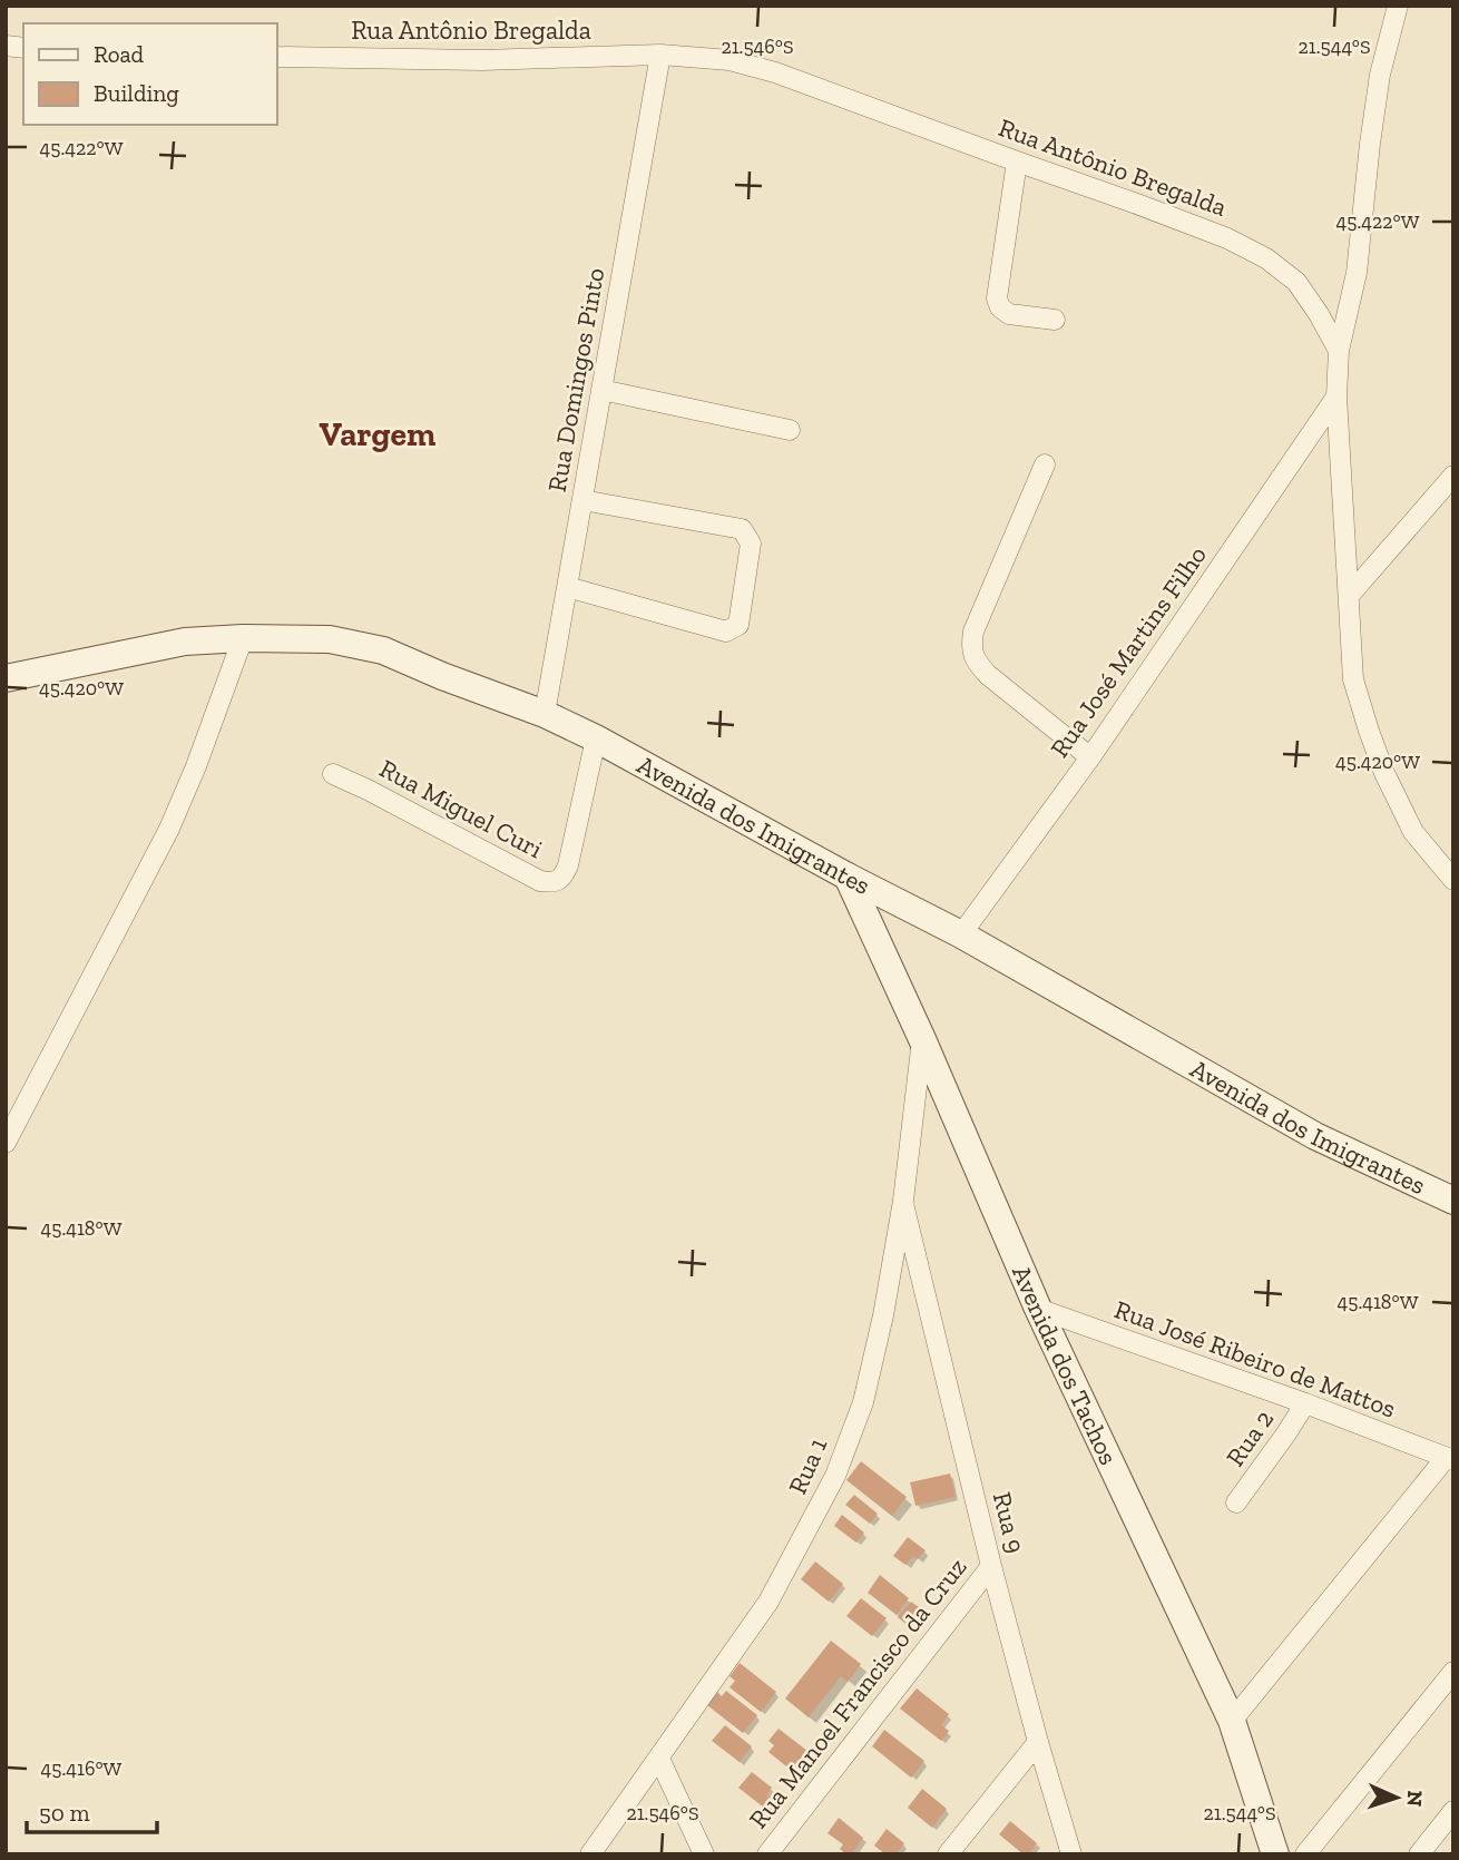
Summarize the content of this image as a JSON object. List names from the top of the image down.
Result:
{
  "streets": {
    "street": [
      "Rua Antônio Bregalda",
      "Rua Domingos Pinto",
      "Rua José Martins Filho",
      "Rua Miguel Curi",
      "Avenida dos Imigrantes",
      "Rua José Ribeiro de Mattos",
      "Avenida dos Tachos",
      "Rua 2",
      "Rua 1",
      "Rua 9",
      "Rua Manoel Francisco da Cruz"
    ]
  },
  "crossings": [
    ["Rua Antônio Bregalda", "Rua Domingos Pinto"],
    ["Rua Domingos Pinto", "Avenida dos Imigrantes"],
    ["Rua José Martins Filho", "Avenida dos Imigrantes"],
    ["Rua Miguel Curi", "Avenida dos Imigrantes"],
    ["Avenida dos Imigrantes", "Avenida dos Tachos"],
    ["Rua José Ribeiro de Mattos", "Avenida dos Tachos"],
    ["Rua José Ribeiro de Mattos", "Rua 2"],
    ["Avenida dos Tachos", "Rua 1"],
    ["Rua 1", "Rua 9"],
    ["Rua 9", "Rua Manoel Francisco da Cruz"]
  ],
  "districts": ["Vargem"],
  "legend": ["Road", "Building"],
  "scale_bar": "50 m",
  "north": "right",
  "coordinates": [
    "21.546°S",
    "21.544°S",
    "45.422°W",
    "45.420°W",
    "45.418°W",
    "45.416°W"
  ]
}
